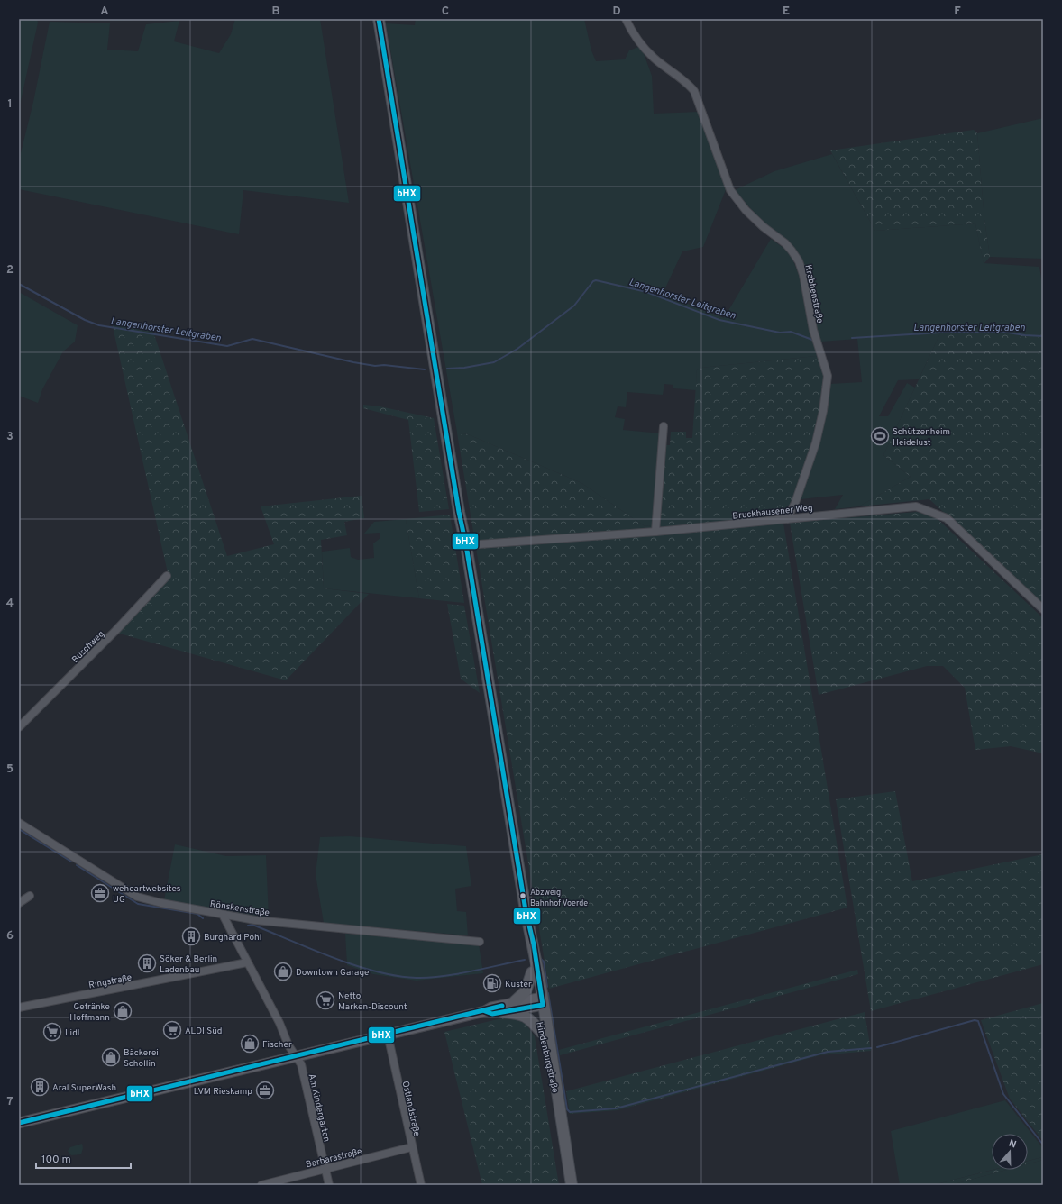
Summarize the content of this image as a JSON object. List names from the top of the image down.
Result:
{
  "streets": {
    "main road": ["Hindenburgstraße"],
    "street": [
      "Krabbenstraße",
      "Bruckhausener Weg",
      "Buschweg",
      "Rönskenstraße",
      "Ringstraße",
      "Am Kindergarten",
      "Ostlandstraße",
      "Barbarastraße"
    ]
  },
  "crossings": [
    ["Krabbenstraße", "Bruckhausener Weg"],
    ["Bruckhausener Weg", "Hindenburgstraße"],
    ["Am Kindergarten", "Barbarastraße"],
    ["Ostlandstraße", "Barbarastraße"]
  ],
  "water": ["Langenhorster Leitgraben"],
  "places": {
    "sports": ["Schützenheim Heidelust"],
    "office": ["weheartwebsites UG", "LVM Rieskamp"],
    "other": ["Abzweig Bahnhof Voerde"],
    "building": ["Burghard Pohl", "Söker & Berlin Ladenbau", "Aral SuperWash"],
    "shop": [
      "Downtown Garage",
      "Getränke Hoffmann",
      "Fischer",
      "Bäckerei Schollin"
    ],
    "fuel station": ["Kuster"],
    "supermarket": ["Netto Marken-Discount", "ALDI Süd", "Lidl"]
  },
  "lines": ["transit line bHX"],
  "scale_bar": "100 m",
  "north": "top",
  "grid": {
    "columns": [
      "A",
      "B",
      "C",
      "D",
      "E",
      "F"
    ],
    "rows": [
      "1",
      "2",
      "3",
      "4",
      "5",
      "6",
      "7"
    ]
  }
}
